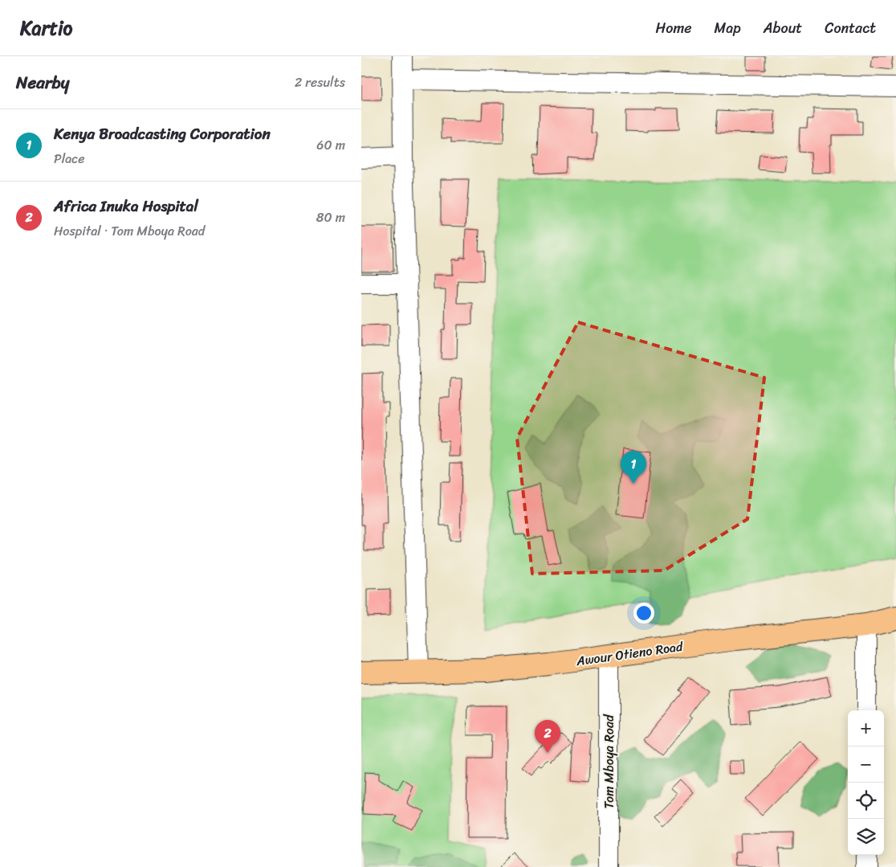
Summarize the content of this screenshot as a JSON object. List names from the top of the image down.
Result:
{
  "streets": {
    "main road": ["Awour Otieno Road"],
    "street": ["Tom Mboya Road"]
  },
  "crossings": [
    ["Awour Otieno Road", "Tom Mboya Road"]
  ],
  "page": {
    "header": "Kartio",
    "nav": [
      "Home",
      "Map",
      "About",
      "Contact"
    ],
    "heading": ["Nearby", "2 results"],
    "list": [
      {
        "mark": "1",
        "name": "Kenya Broadcasting Corporation",
        "note": "Place",
        "value": "60 m"
      },
      {
        "mark": "2",
        "name": "Africa Inuka Hospital",
        "note": "Hospital · Tom Mboya Road",
        "value": "80 m"
      }
    ],
    "pins": ["1", "2"],
    "map_buttons": ["+", "−"]
  }
}
